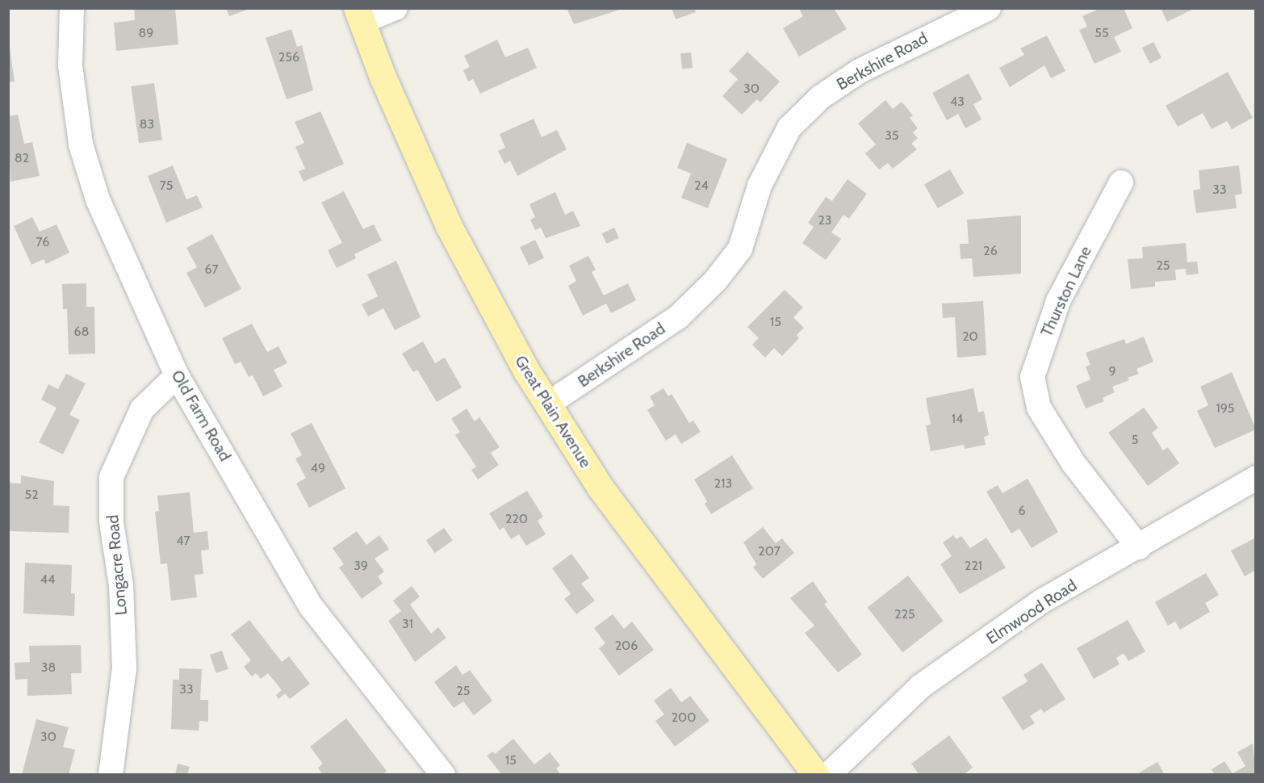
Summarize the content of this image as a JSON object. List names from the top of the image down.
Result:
{
  "streets": {
    "main road": ["Great Plain Avenue"],
    "street": [
      "Berkshire Road",
      "Thurston Lane",
      "Old Farm Road",
      "Longacre Road",
      "Elmwood Road"
    ]
  },
  "crossings": [
    ["Berkshire Road", "Great Plain Avenue"],
    ["Thurston Lane", "Elmwood Road"],
    ["Old Farm Road", "Longacre Road"]
  ],
  "house_numbers": [
    "89",
    "55",
    "256",
    "30",
    "43",
    "83",
    "35",
    "82",
    "75",
    "24",
    "33",
    "23",
    "76",
    "26",
    "25",
    "67",
    "15",
    "68",
    "20",
    "9",
    "195",
    "14",
    "5",
    "49",
    "213",
    "52",
    "6",
    "220",
    "47",
    "207",
    "39",
    "221",
    "44",
    "225",
    "31",
    "206",
    "38",
    "33",
    "25",
    "200",
    "30",
    "15"
  ]
}
